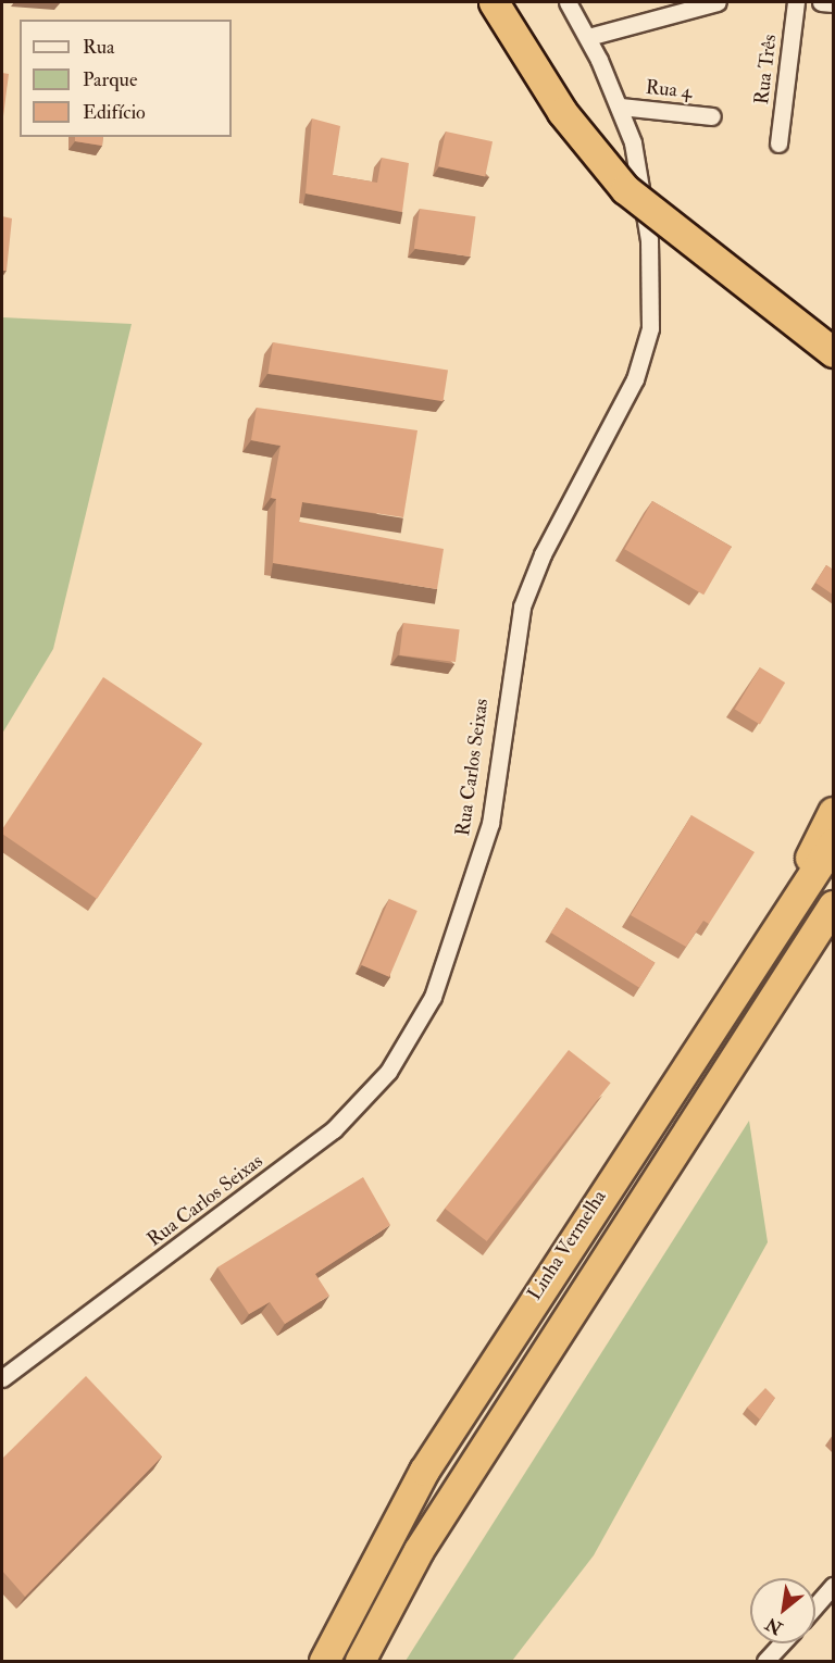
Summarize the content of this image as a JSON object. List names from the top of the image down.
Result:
{
  "streets": {
    "highway": ["Linha Vermelha"],
    "street": ["Rua Três", "Rua 4", "Rua Carlos Seixas"]
  },
  "crossings": [
    ["Rua 4", "Rua Carlos Seixas"]
  ],
  "legend": ["Rua", "Parque", "Edifício"],
  "north": "bottom left"
}
